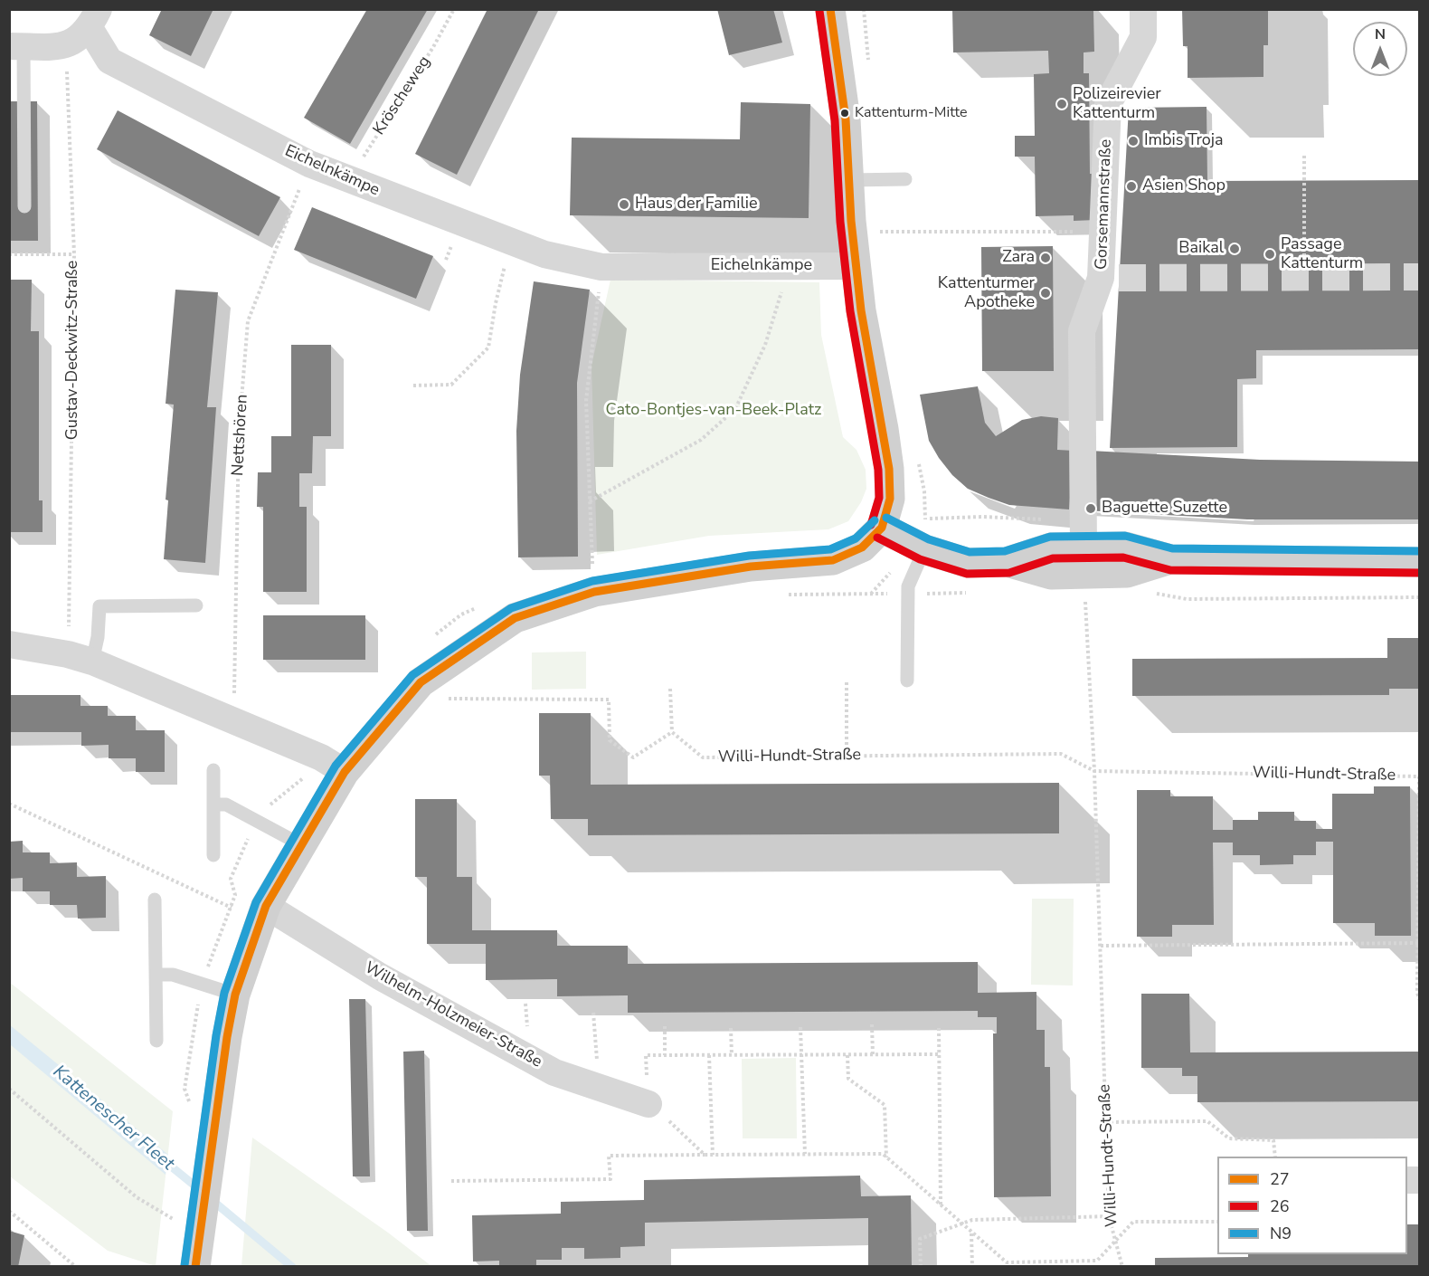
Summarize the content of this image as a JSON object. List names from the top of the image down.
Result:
{
  "streets": {
    "street": ["Eichelnkämpe", "Gorsemannstraße", "Wilhelm-Holzmeier-Straße"],
    "path": [
      "Kröscheweg",
      "Gustav-Deckwitz-Straße",
      "Nettshören",
      "Willi-Hundt-Straße"
    ]
  },
  "crossings": [
    ["Kröscheweg", "Eichelnkämpe"],
    ["Eichelnkämpe", "Nettshören"],
    ["Gorsemannstraße", "Willi-Hundt-Straße"]
  ],
  "water": ["Kattenescher Fleet"],
  "parks": ["Cato-Bontjes-van-Beek-Platz"],
  "places": [
    "Polizeirevier Kattenturm",
    "Kattenturm-Mitte",
    "Imbis Troja",
    "Asien Shop",
    "Haus der Familie",
    "Baikal",
    "Passage Kattenturm",
    "Zara",
    "Kattenturmer Apotheke",
    "Baguette Suzette"
  ],
  "lines": ["transit line 27", "transit line 26", "transit line N9"],
  "legend": ["27", "26", "N9"],
  "north": "top"
}
